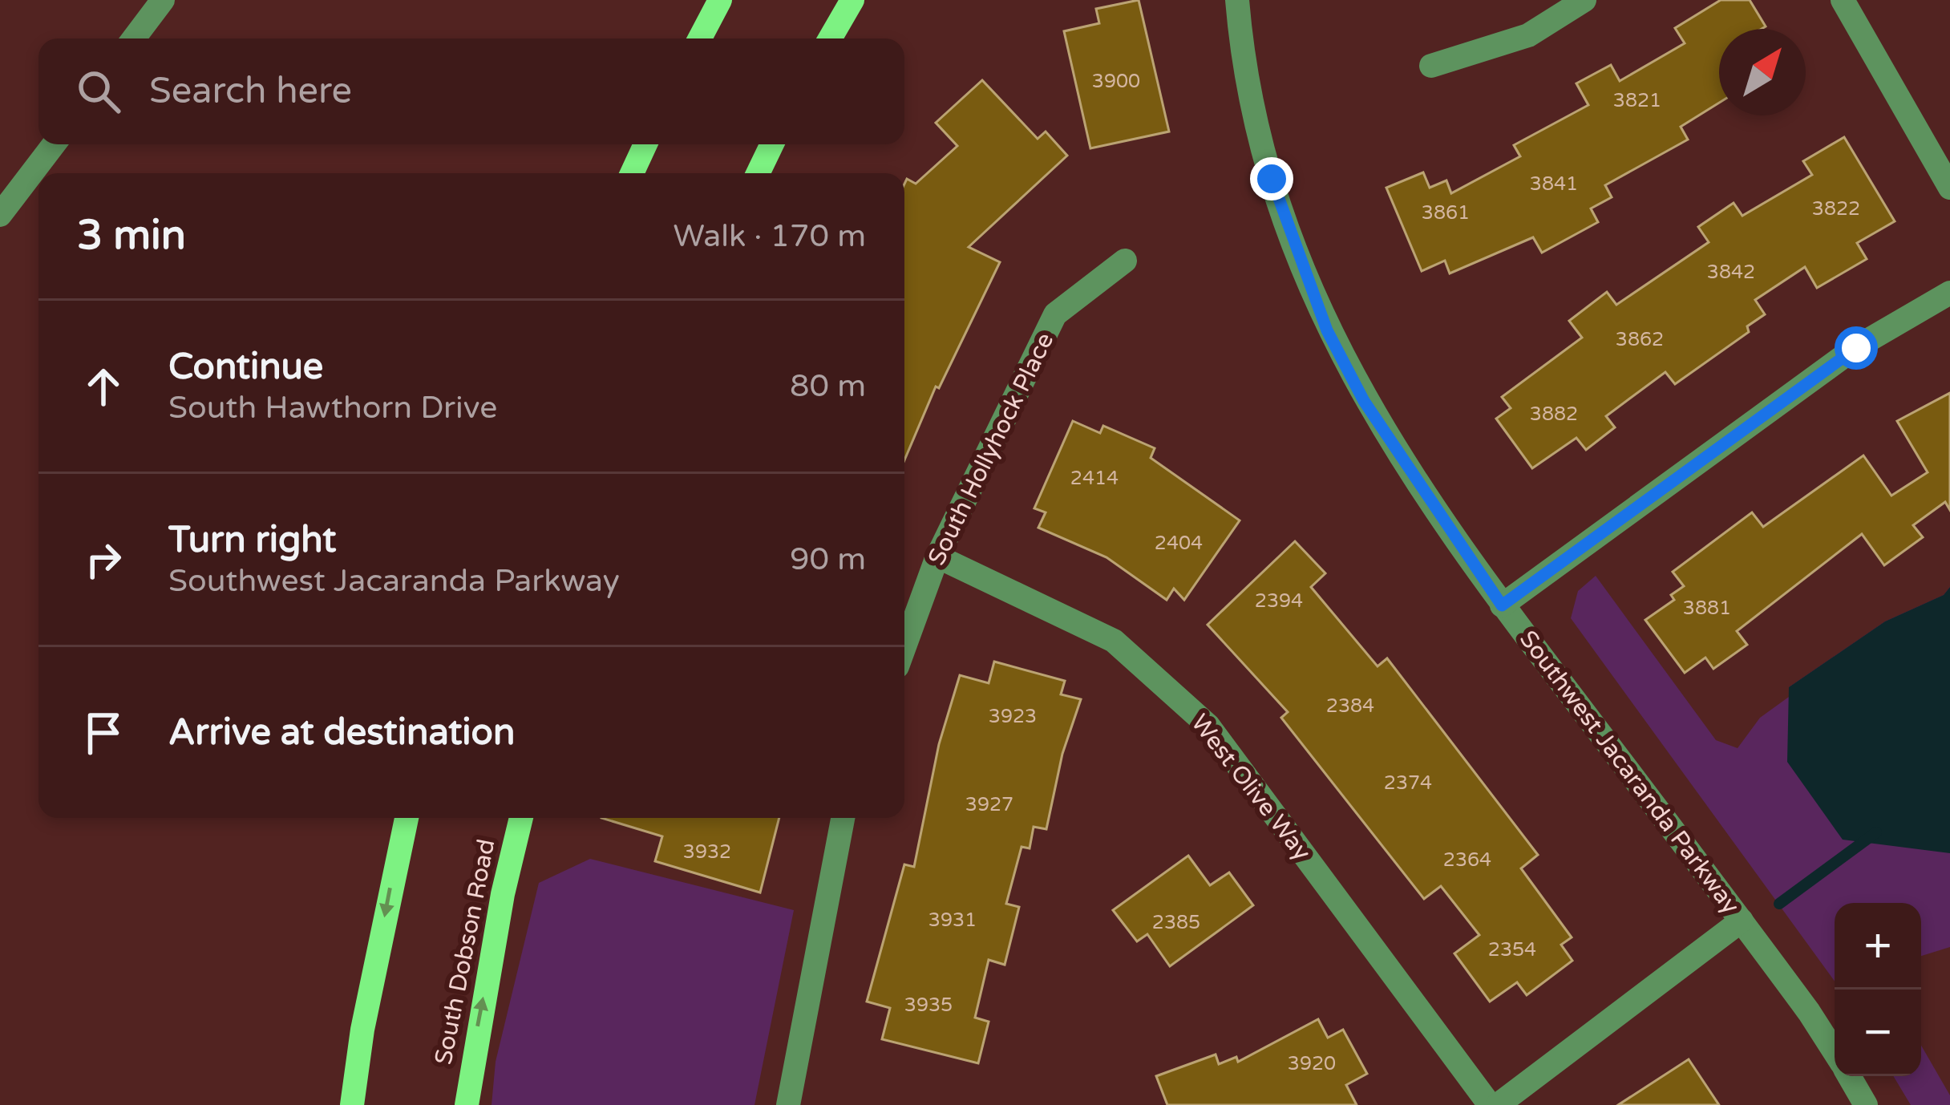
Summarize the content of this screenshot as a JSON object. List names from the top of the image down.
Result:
{
  "streets": {
    "main road": ["South Dobson Road"],
    "street": ["South Hollyhock Place", "Southwest Jacaranda Parkway", "West Olive Way"]
  },
  "crossings": [
    ["South Hollyhock Place", "West Olive Way"]
  ],
  "house_numbers": [
    "3900",
    "3821",
    "3841",
    "3822",
    "3861",
    "3842",
    "3862",
    "3882",
    "2414",
    "2404",
    "2394",
    "3881",
    "2384",
    "3923",
    "2374",
    "3927",
    "3932",
    "2364",
    "3931",
    "2385",
    "2354",
    "3935",
    "3920"
  ],
  "north": "top right",
  "page": {
    "search": "Search here",
    "heading": ["3 min", "Walk · 170 m"],
    "list": [
      ["Continue", "South Hawthorn Drive", "80 m"],
      ["Turn right", "Southwest Jacaranda Parkway", "90 m"],
      "Arrive at destination"
    ],
    "map_buttons": ["+", "−"]
  }
}
